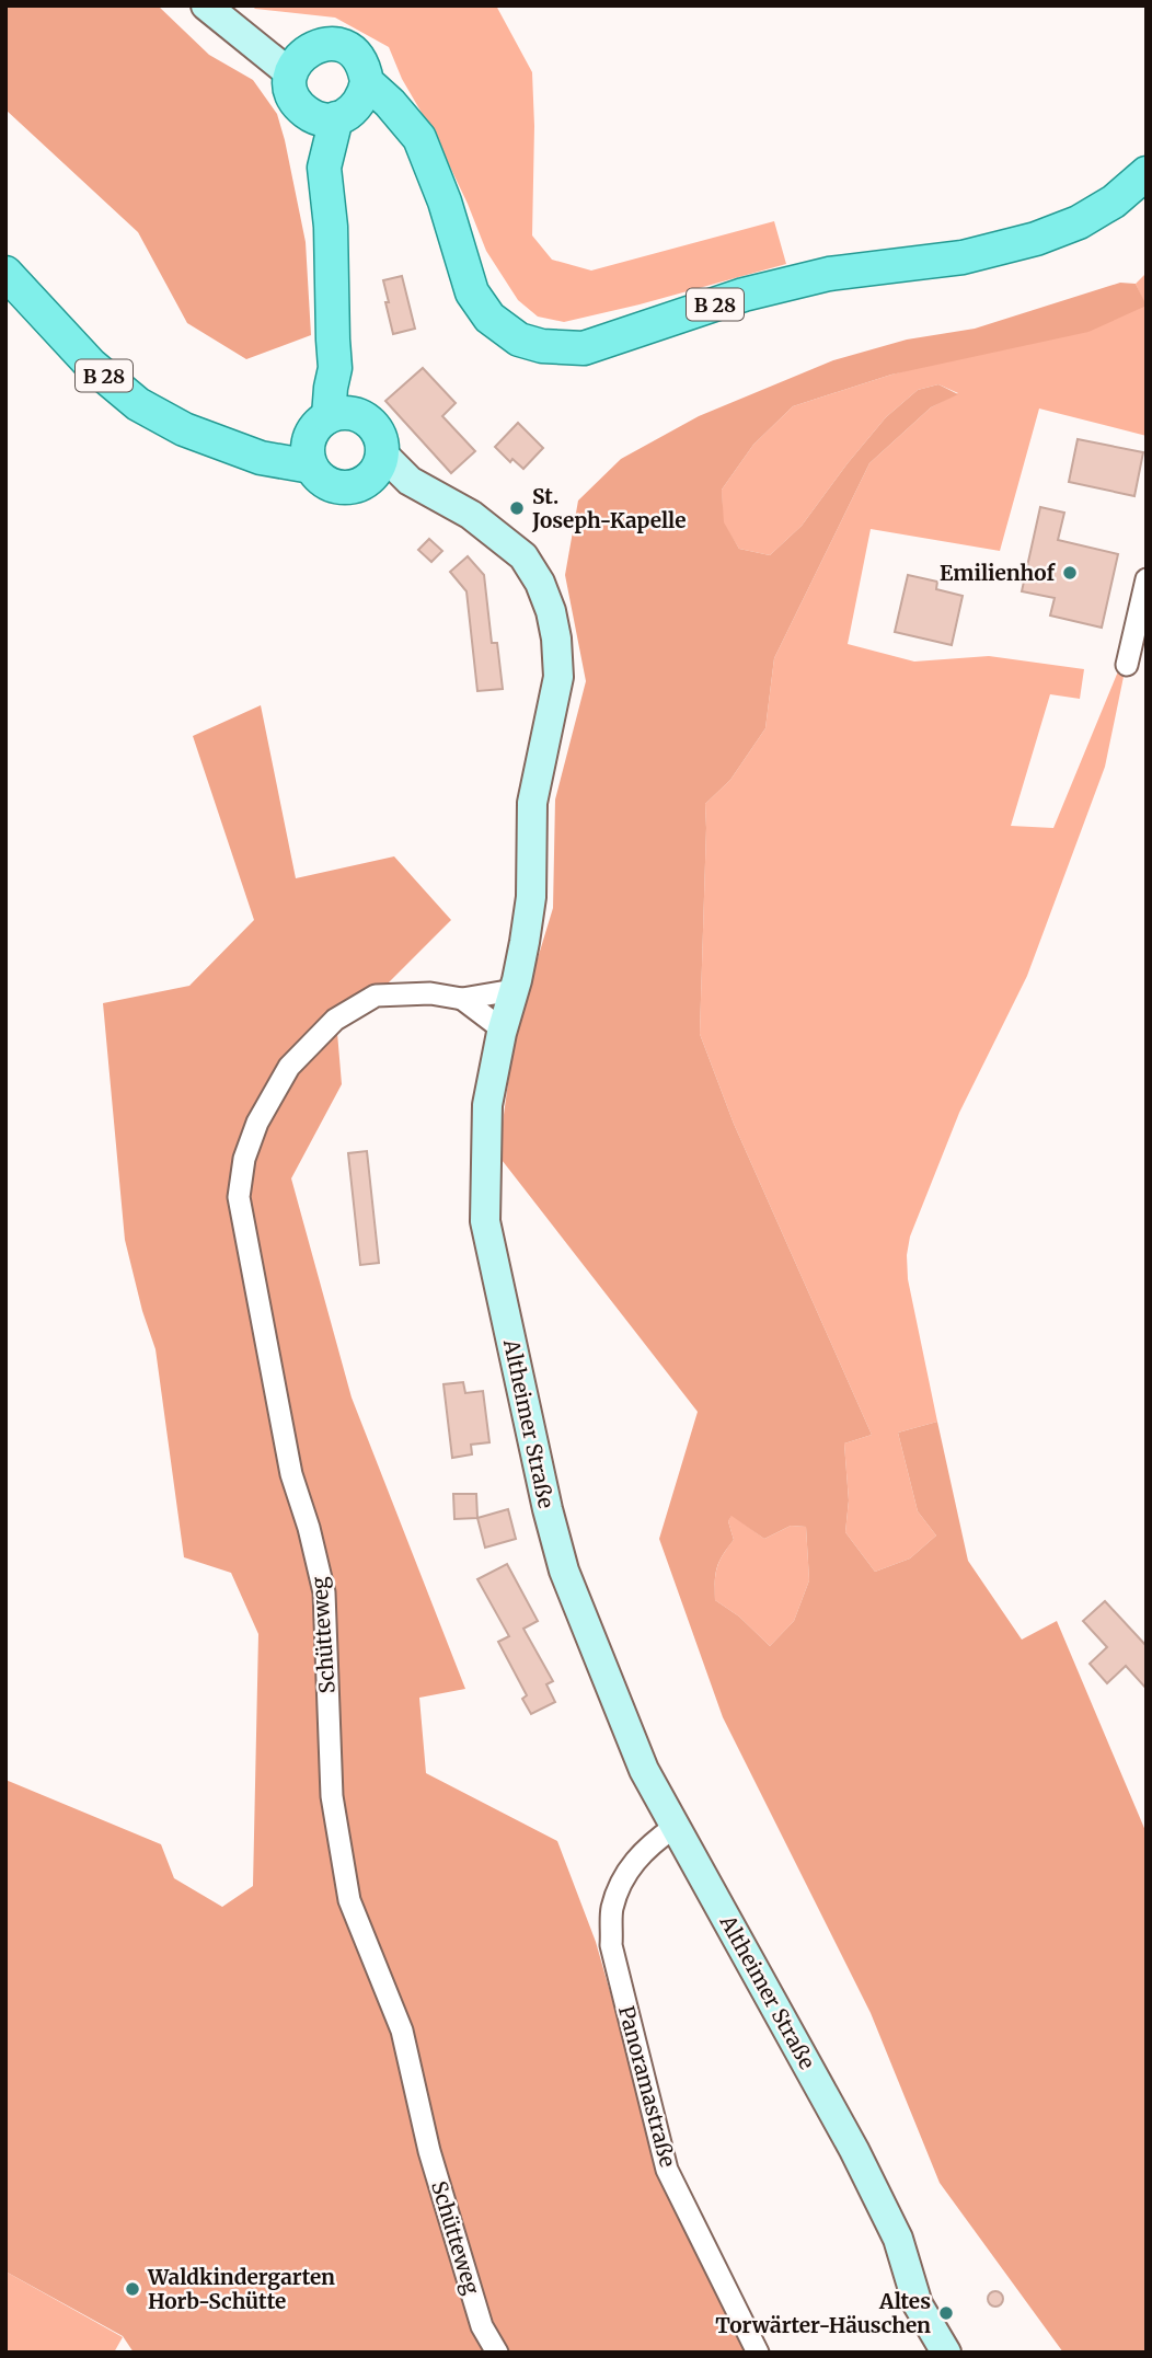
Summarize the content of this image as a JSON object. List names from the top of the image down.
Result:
{
  "streets": {
    "main road": ["B 28"],
    "street": ["Altheimer Straße", "Schütteweg", "Panoramastraße"]
  },
  "crossings": [
    ["B 28", "Altheimer Straße"],
    ["Altheimer Straße", "Schütteweg"],
    ["Altheimer Straße", "Panoramastraße"]
  ],
  "places": [
    "St. Joseph-Kapelle",
    "Emilienhof",
    "Waldkindergarten Horb-Schütte",
    "Altes Torwärter-Häuschen"
  ]
}
